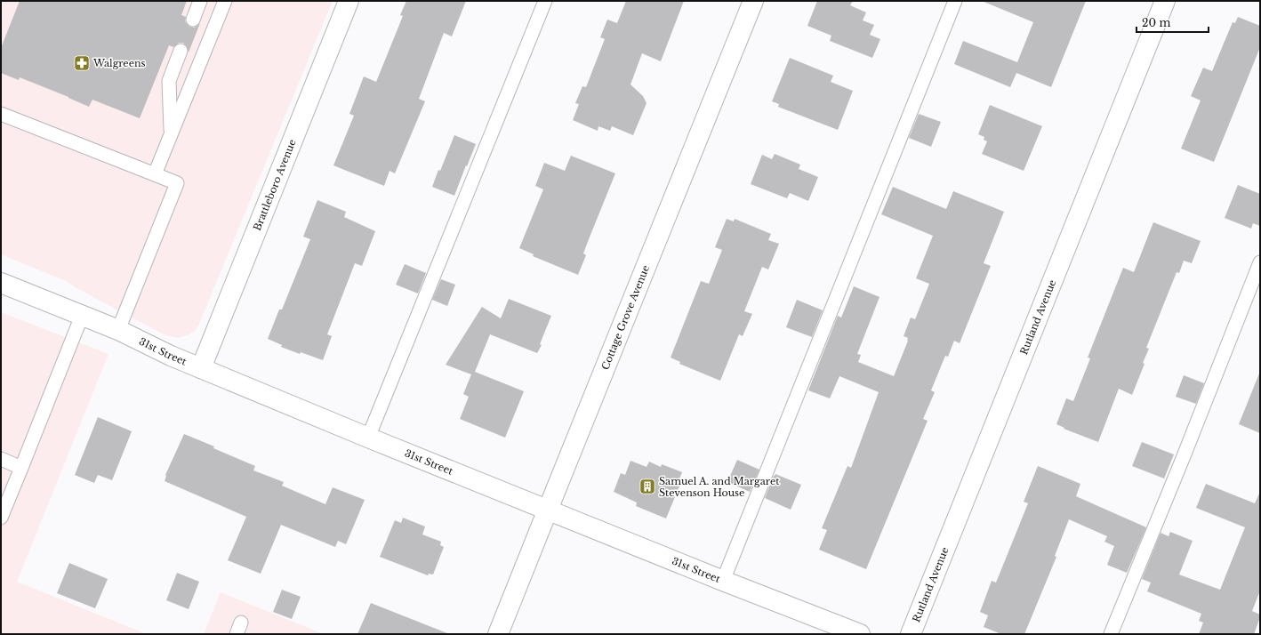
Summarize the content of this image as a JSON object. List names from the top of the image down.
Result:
{
  "streets": {
    "street": [
      "Brattleboro Avenue",
      "Cottage Grove Avenue",
      "Rutland Avenue",
      "31st Street"
    ]
  },
  "crossings": [
    ["Brattleboro Avenue", "31st Street"],
    ["Cottage Grove Avenue", "31st Street"]
  ],
  "places": {
    "pharmacy": ["Walgreens"],
    "building": ["Samuel A. and Margaret Stevenson House"]
  },
  "scale_bar": "20 m"
}
